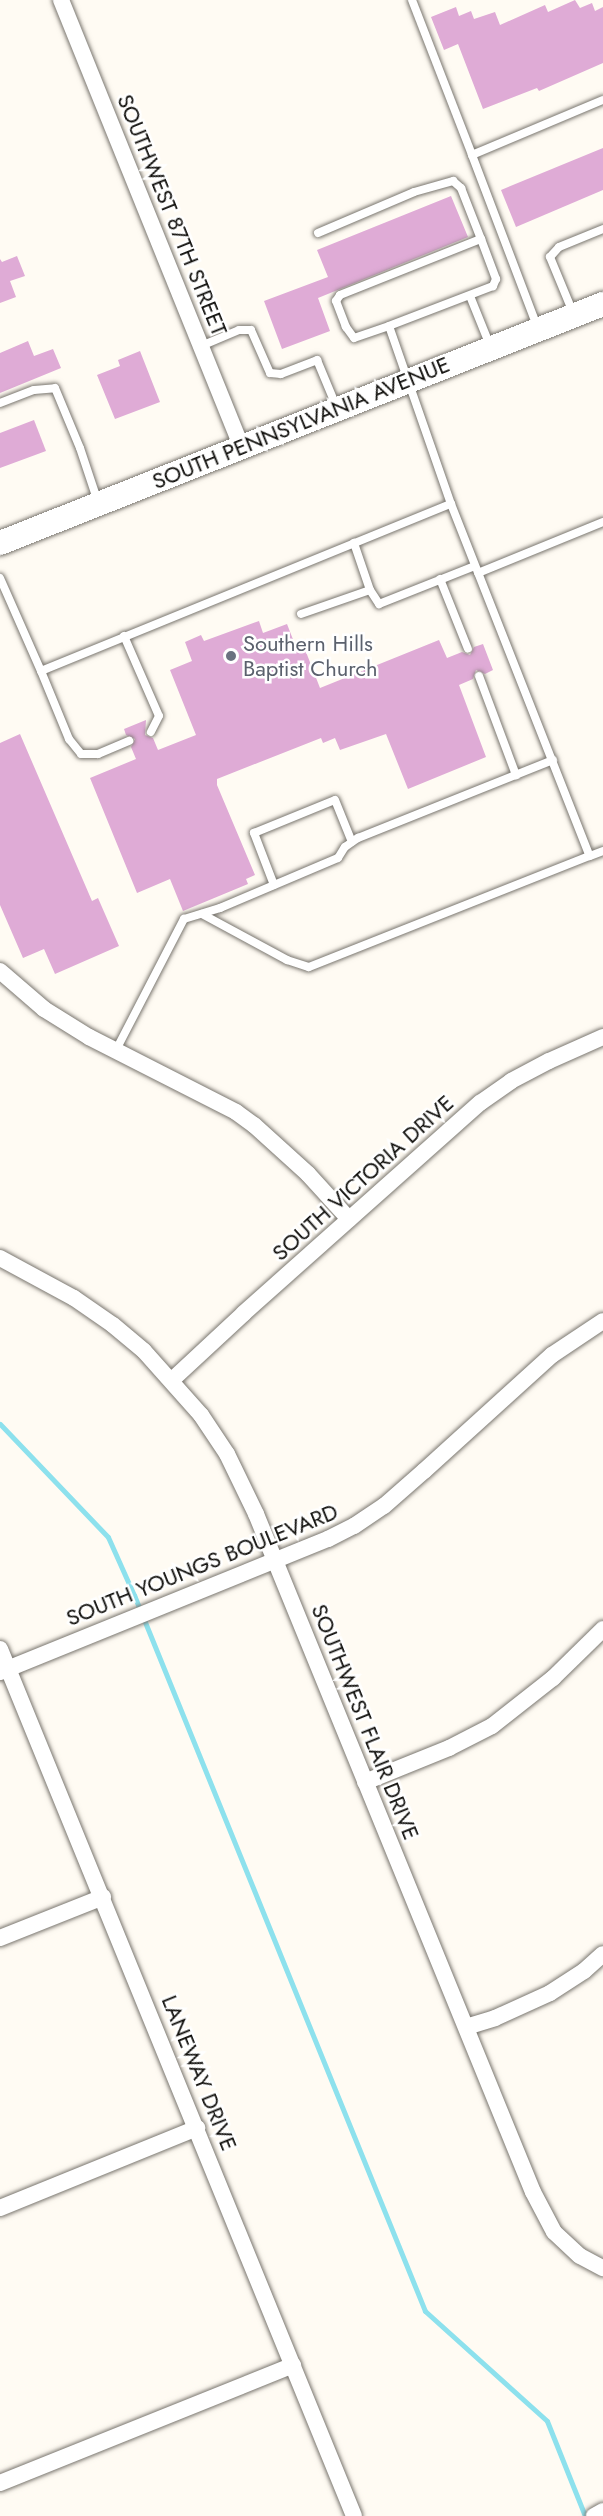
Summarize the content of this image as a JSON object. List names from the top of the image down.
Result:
{
  "streets": {
    "main road": ["SOUTH PENNSYLVANIA AVENUE"],
    "street": [
      "SOUTHWEST 87TH STREET",
      "SOUTH VICTORIA DRIVE",
      "SOUTH YOUNGS BOULEVARD",
      "SOUTHWEST FLAIR DRIVE",
      "LANEWAY DRIVE"
    ]
  },
  "crossings": [
    ["SOUTHWEST 87TH STREET", "SOUTH PENNSYLVANIA AVENUE"],
    ["SOUTH VICTORIA DRIVE", "SOUTHWEST FLAIR DRIVE"],
    ["SOUTH YOUNGS BOULEVARD", "SOUTHWEST FLAIR DRIVE"],
    ["SOUTH YOUNGS BOULEVARD", "LANEWAY DRIVE"]
  ],
  "places": ["Southern Hills Baptist Church"]
}
